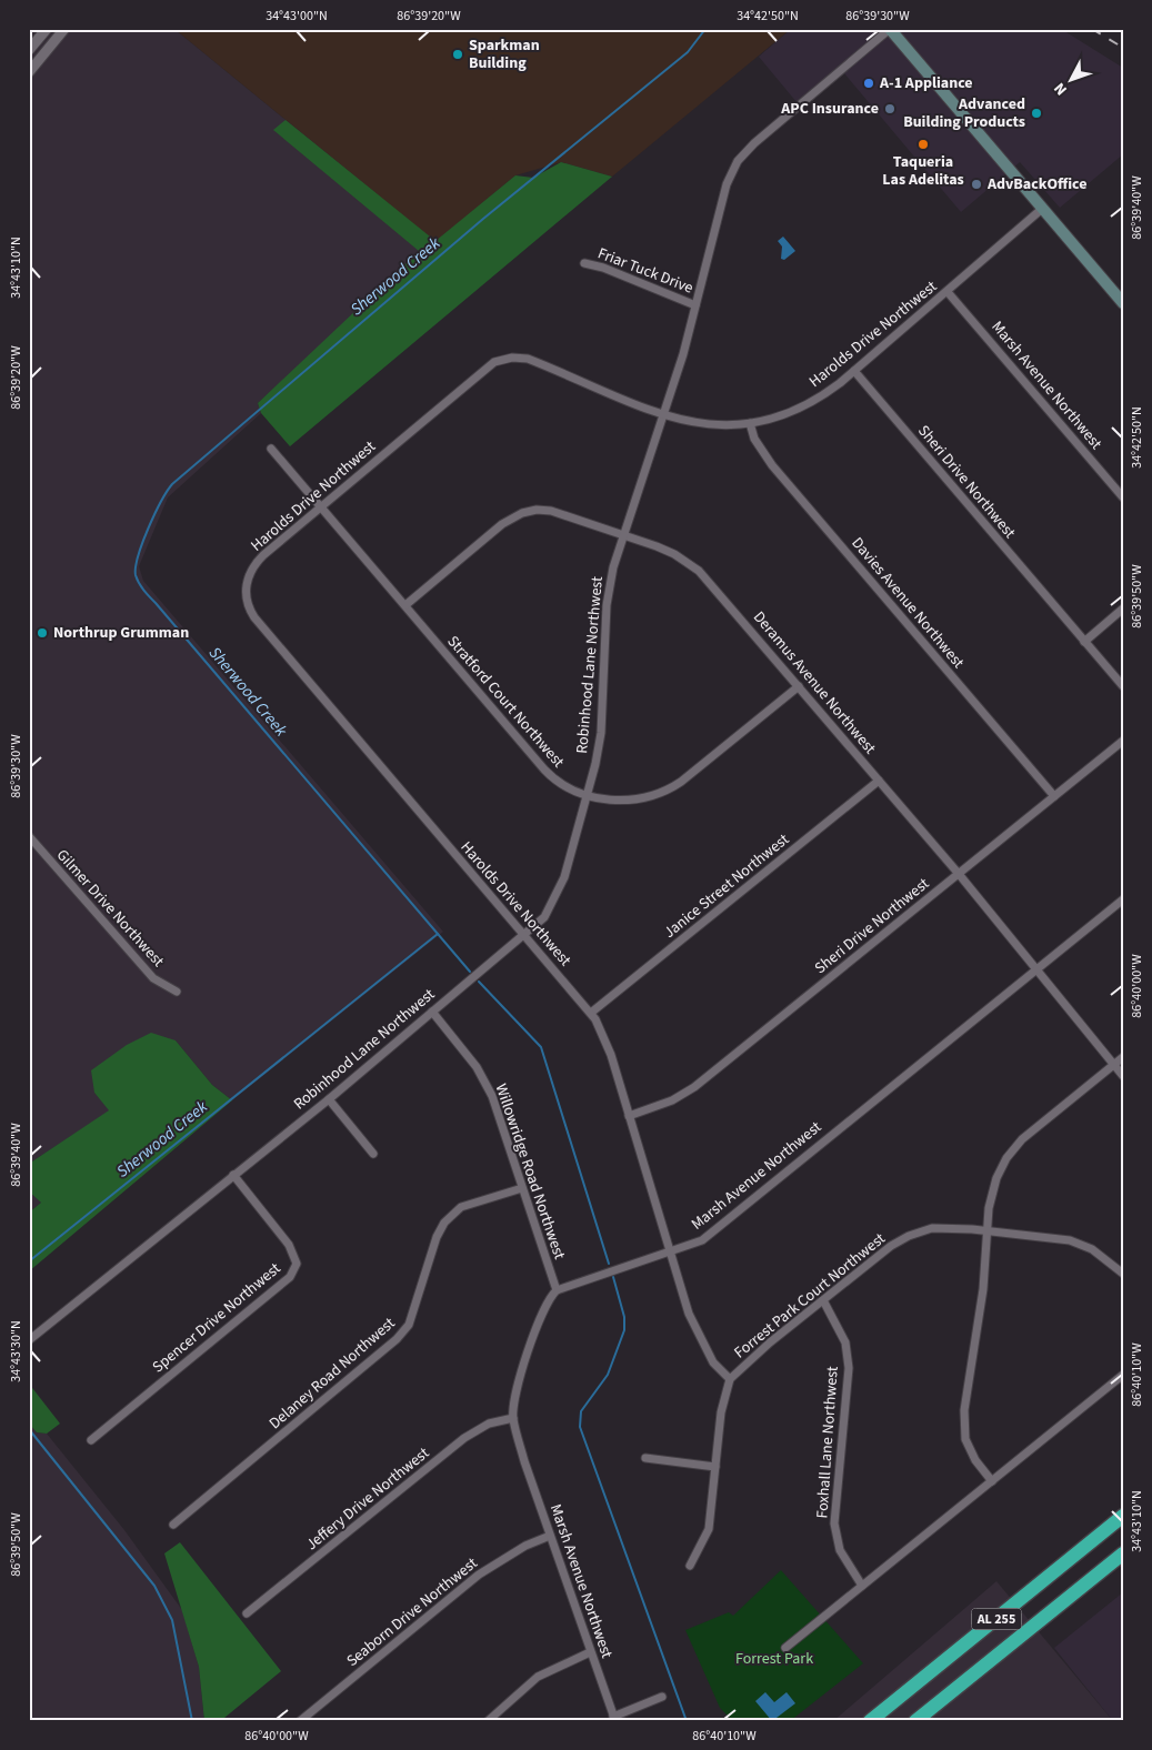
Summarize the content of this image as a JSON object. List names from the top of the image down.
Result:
{
  "streets": {
    "highway": ["AL 255"],
    "street": [
      "Friar Tuck Drive",
      "Harolds Drive Northwest",
      "Marsh Avenue Northwest",
      "Sheri Drive Northwest",
      "Davies Avenue Northwest",
      "Robinhood Lane Northwest",
      "Deramus Avenue Northwest",
      "Stratford Court Northwest",
      "Janice Street Northwest",
      "Gilmer Drive Northwest",
      "Willowridge Road Northwest",
      "Forrest Park Court Northwest",
      "Spencer Drive Northwest",
      "Delaney Road Northwest",
      "Foxhall Lane Northwest",
      "Jeffery Drive Northwest",
      "Seaborn Drive Northwest"
    ]
  },
  "crossings": [
    ["Friar Tuck Drive", "Robinhood Lane Northwest"],
    ["Harolds Drive Northwest", "Marsh Avenue Northwest"],
    ["Harolds Drive Northwest", "Sheri Drive Northwest"],
    ["Harolds Drive Northwest", "Davies Avenue Northwest"],
    ["Harolds Drive Northwest", "Robinhood Lane Northwest"],
    ["Harolds Drive Northwest", "Stratford Court Northwest"],
    ["Harolds Drive Northwest", "Janice Street Northwest"],
    ["Harolds Drive Northwest", "Forrest Park Court Northwest"],
    ["Marsh Avenue Northwest", "Deramus Avenue Northwest"],
    ["Marsh Avenue Northwest", "Willowridge Road Northwest"],
    ["Marsh Avenue Northwest", "Jeffery Drive Northwest"],
    ["Marsh Avenue Northwest", "Seaborn Drive Northwest"],
    ["Sheri Drive Northwest", "Davies Avenue Northwest"],
    ["Sheri Drive Northwest", "Deramus Avenue Northwest"],
    ["Robinhood Lane Northwest", "Deramus Avenue Northwest"],
    ["Robinhood Lane Northwest", "Stratford Court Northwest"],
    ["Robinhood Lane Northwest", "Willowridge Road Northwest"],
    ["Robinhood Lane Northwest", "Spencer Drive Northwest"],
    ["Deramus Avenue Northwest", "Stratford Court Northwest"],
    ["Deramus Avenue Northwest", "Janice Street Northwest"],
    ["Willowridge Road Northwest", "Delaney Road Northwest"],
    ["Forrest Park Court Northwest", "Foxhall Lane Northwest"]
  ],
  "water": ["Sherwood Creek"],
  "parks": ["Forrest Park"],
  "places": [
    "Sparkman Building",
    "A-1 Appliance",
    "APC Insurance",
    "Advanced Building Products",
    "Taqueria Las Adelitas",
    "AdvBackOffice",
    "Northrup Grumman"
  ],
  "north": "bottom left",
  "coordinates": [
    "34°43'00\"N",
    "86°39'20\"W",
    "34°42'50\"N",
    "86°39'30\"W",
    "86°39'40\"W",
    "34°43'10\"N",
    "86°39'50\"W",
    "86°40'00\"W",
    "34°43'30\"N",
    "86°40'10\"W"
  ]
}
